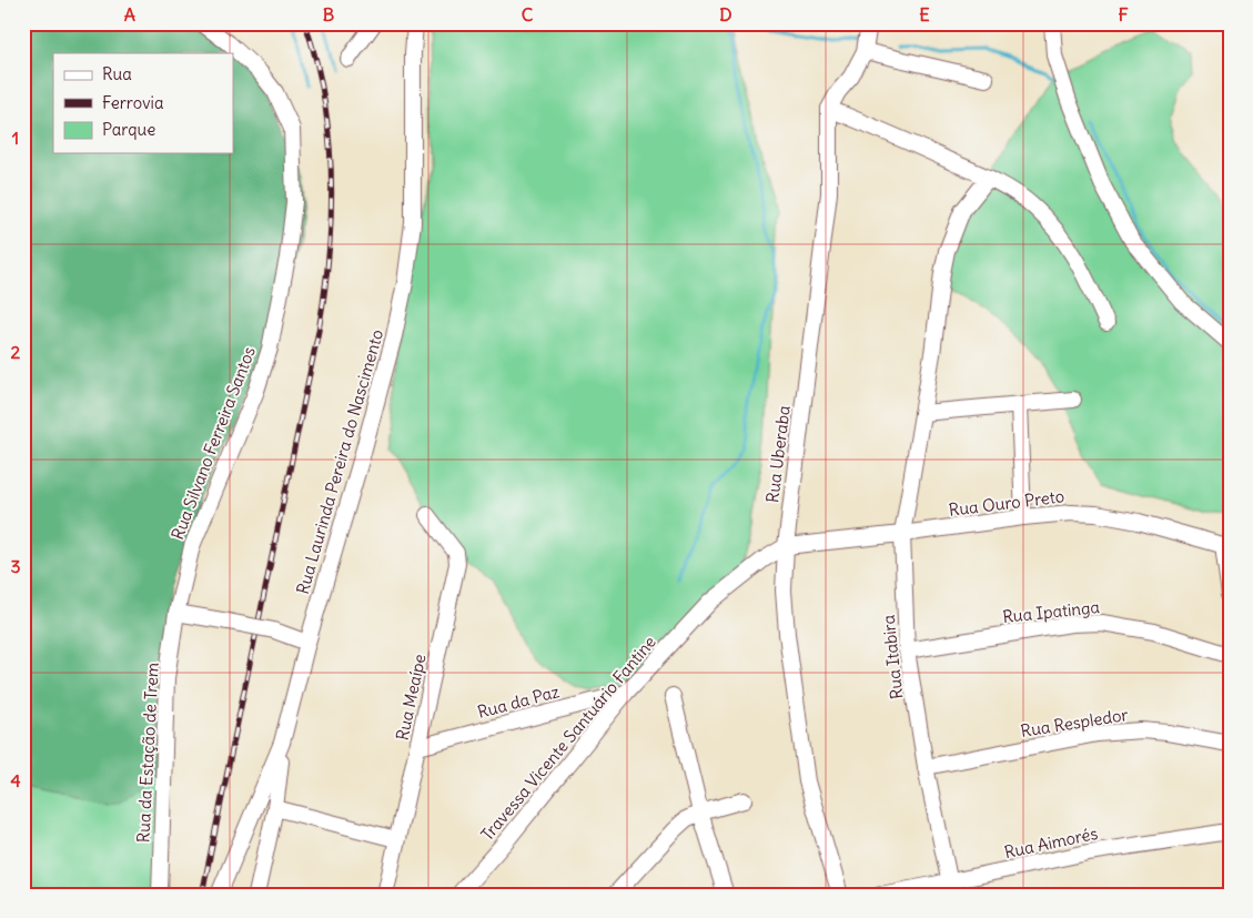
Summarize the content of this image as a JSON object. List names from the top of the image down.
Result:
{
  "streets": {
    "street": [
      "Rua Silvano Ferreira Santos",
      "Rua Uberaba",
      "Rua Laurinda Pereira do Nascimento",
      "Rua Ouro Preto",
      "Rua Ipatinga",
      "Rua Itabira",
      "Rua Meaípe",
      "Rua da Paz",
      "Rua Respledor",
      "Travessa Vicente Santuário Fantine",
      "Rua da Estação de Trem",
      "Rua Aimorés"
    ]
  },
  "crossings": [
    ["Rua Silvano Ferreira Santos", "Rua da Estação de Trem"],
    ["Rua Uberaba", "Rua Ouro Preto"],
    ["Rua Uberaba", "Travessa Vicente Santuário Fantine"],
    ["Rua Ouro Preto", "Rua Itabira"],
    ["Rua Ouro Preto", "Travessa Vicente Santuário Fantine"],
    ["Rua Ipatinga", "Rua Itabira"],
    ["Rua Itabira", "Rua Respledor"],
    ["Rua Itabira", "Rua Aimorés"],
    ["Rua Meaípe", "Rua da Paz"],
    ["Rua da Paz", "Travessa Vicente Santuário Fantine"]
  ],
  "legend": ["Rua", "Ferrovia", "Parque"],
  "grid": {
    "columns": [
      "A",
      "B",
      "C",
      "D",
      "E",
      "F"
    ],
    "rows": [
      "1",
      "2",
      "3",
      "4"
    ]
  }
}
